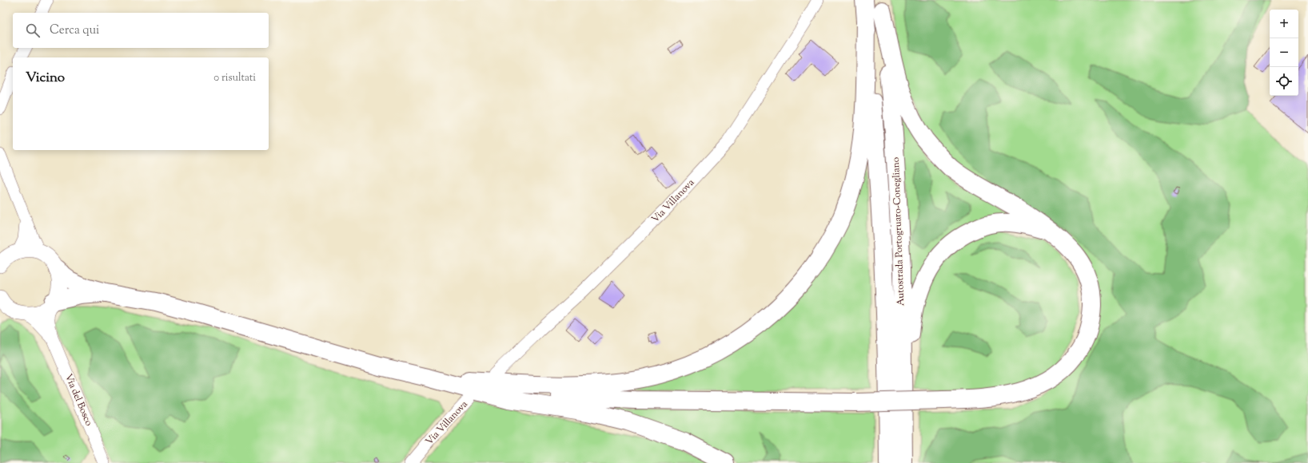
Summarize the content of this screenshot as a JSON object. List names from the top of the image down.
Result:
{
  "streets": {
    "highway": ["Autostrada Portogruaro-Conegliano"],
    "street": ["Via Villanova", "Via del Bosco"]
  },
  "page": {
    "map_buttons": ["+", "−"],
    "search": "Cerca qui",
    "heading": ["Vicino", "0 risultati"]
  }
}
